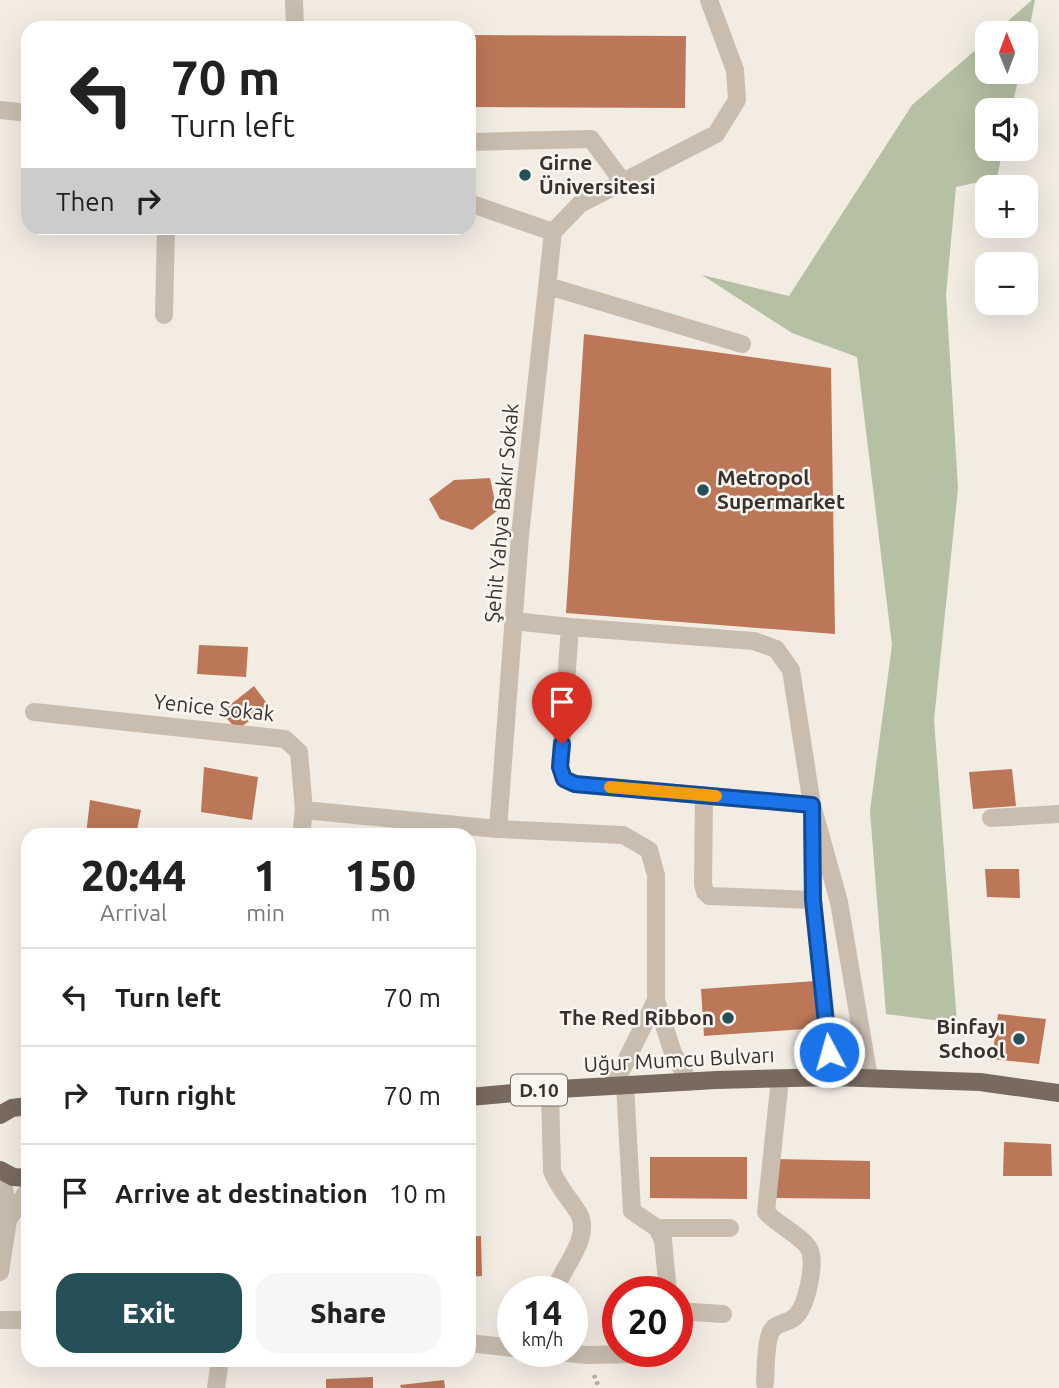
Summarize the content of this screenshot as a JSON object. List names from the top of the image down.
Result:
{
  "streets": {
    "main road": ["Uğur Mumcu Bulvarı", "D.10"],
    "street": ["Şehit Yahya Bakır Sokak", "Yenice Sokak"]
  },
  "places": [
    "Girne Üniversitesi",
    "Metropol Supermarket",
    "The Red Ribbon",
    "Binfayı School"
  ],
  "north": "top",
  "page": {
    "map_buttons": ["+", "−"],
    "turn": ["70 m", "Turn left"],
    "then": "Then",
    "eta": [
      "20:44",
      "Arrival",
      "1",
      "min",
      "150",
      "m"
    ],
    "list": [
      {
        "name": "Turn left",
        "value": "70 m"
      },
      {
        "name": "Turn right",
        "value": "70 m"
      },
      {
        "name": "Arrive at destination",
        "value": "10 m"
      }
    ],
    "buttons": ["Exit", "Share"],
    "speed": "14 km/h",
    "limit": "20"
  }
}
